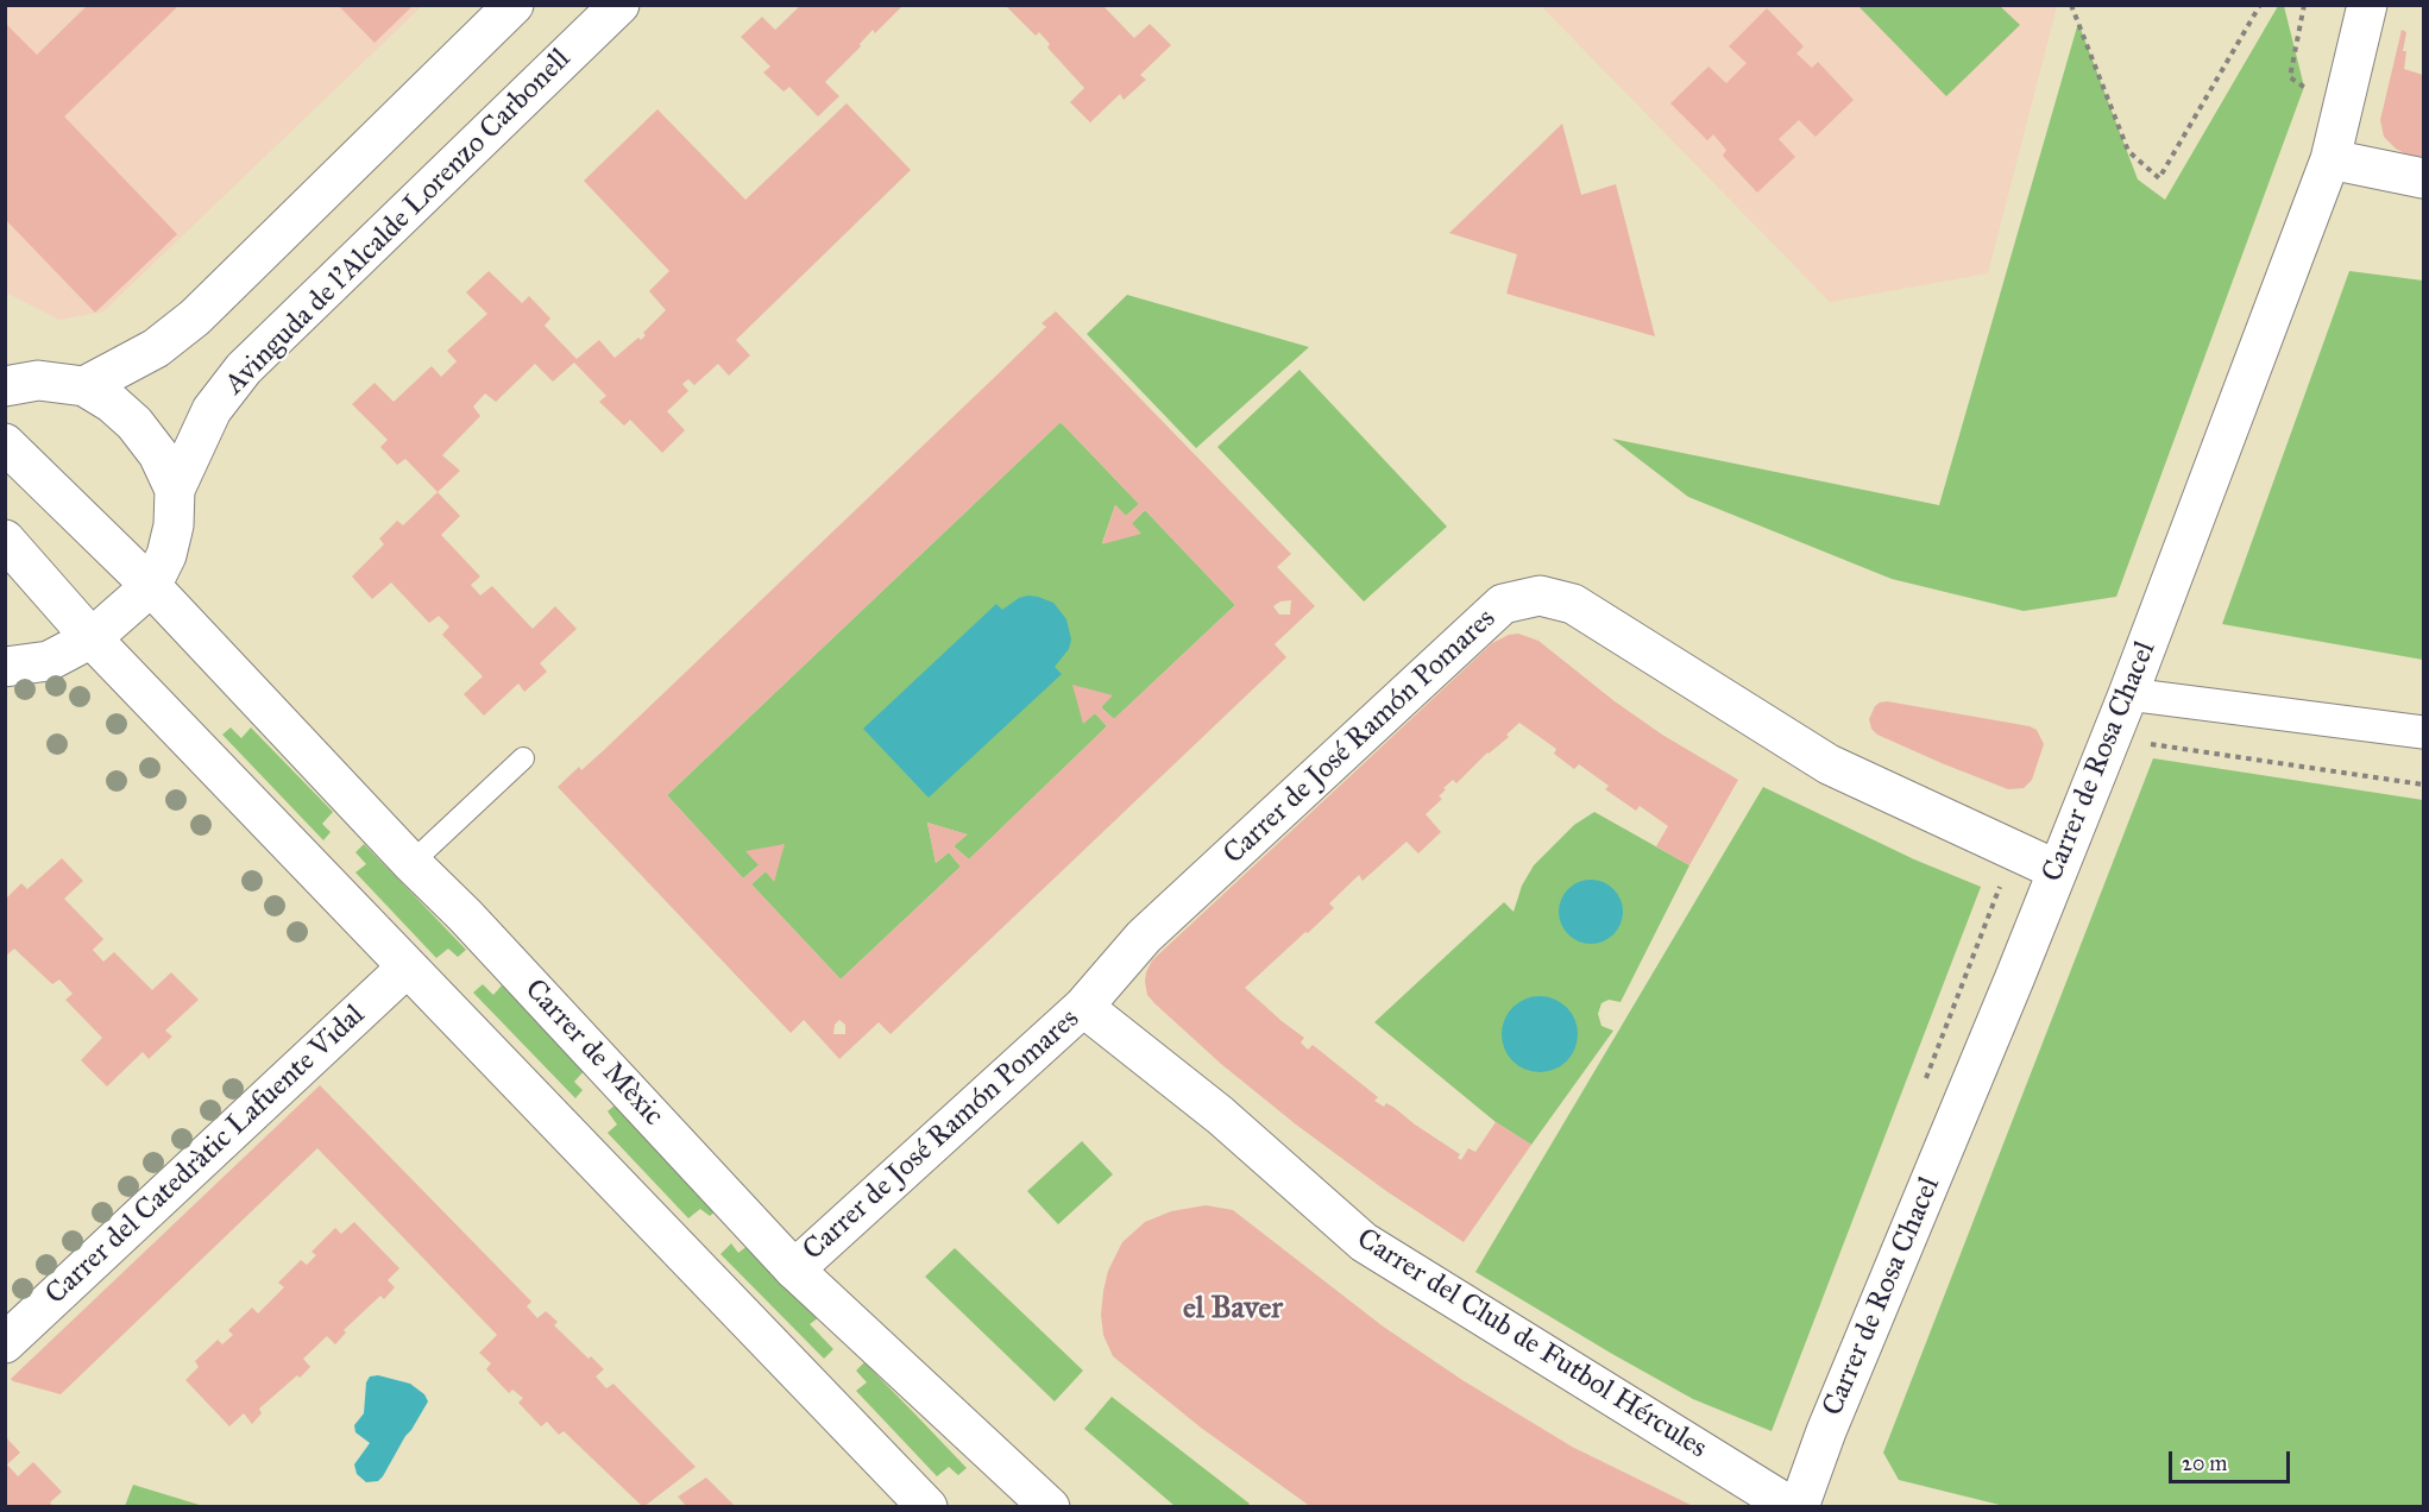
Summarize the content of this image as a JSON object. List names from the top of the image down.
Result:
{
  "streets": {
    "street": [
      "Avinguda de l'Alcalde Lorenzo Carbonell",
      "Carrer de José Ramón Pomares",
      "Carrer de Rosa Chacel",
      "Carrer de Mèxic",
      "Carrer del Catedràtic Lafuente Vidal",
      "Carrer del Club de Futbol Hércules"
    ]
  },
  "crossings": [
    ["Avinguda de l'Alcalde Lorenzo Carbonell", "Carrer de Mèxic"],
    ["Carrer de José Ramón Pomares", "Carrer de Rosa Chacel"],
    ["Carrer de José Ramón Pomares", "Carrer de Mèxic"],
    ["Carrer de José Ramón Pomares", "Carrer del Club de Futbol Hércules"]
  ],
  "districts": ["el Baver"],
  "scale_bar": "20 m"
}
